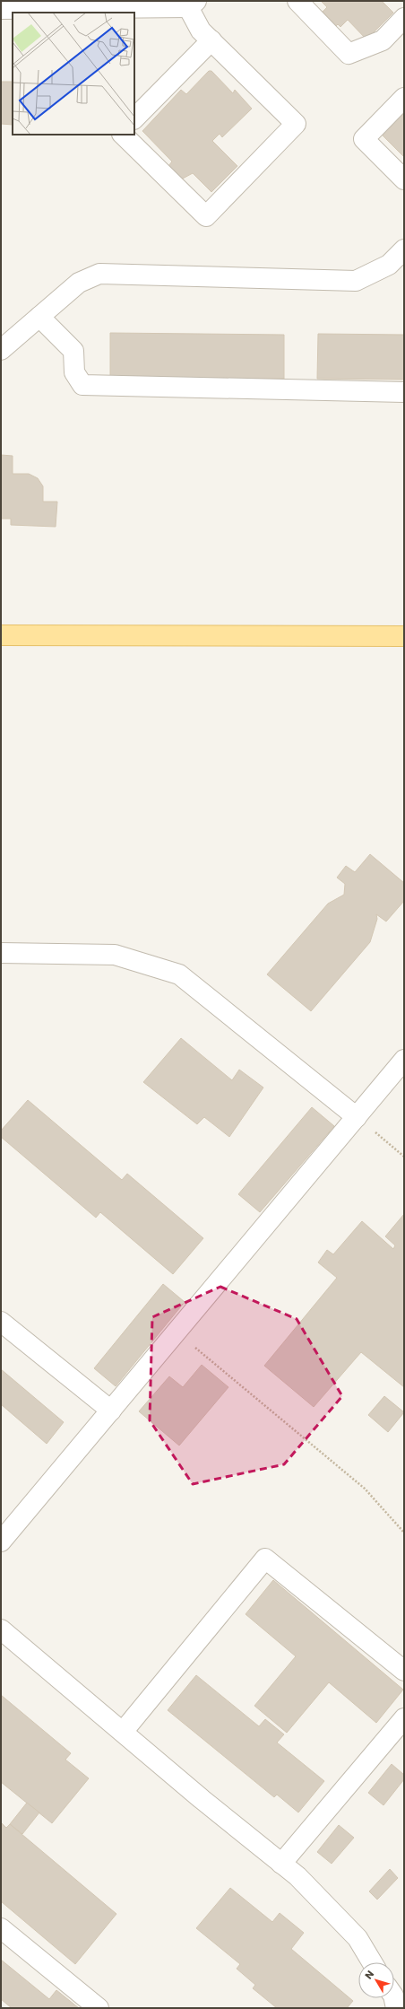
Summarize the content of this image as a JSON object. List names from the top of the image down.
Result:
{
  "north": "top left"
}
